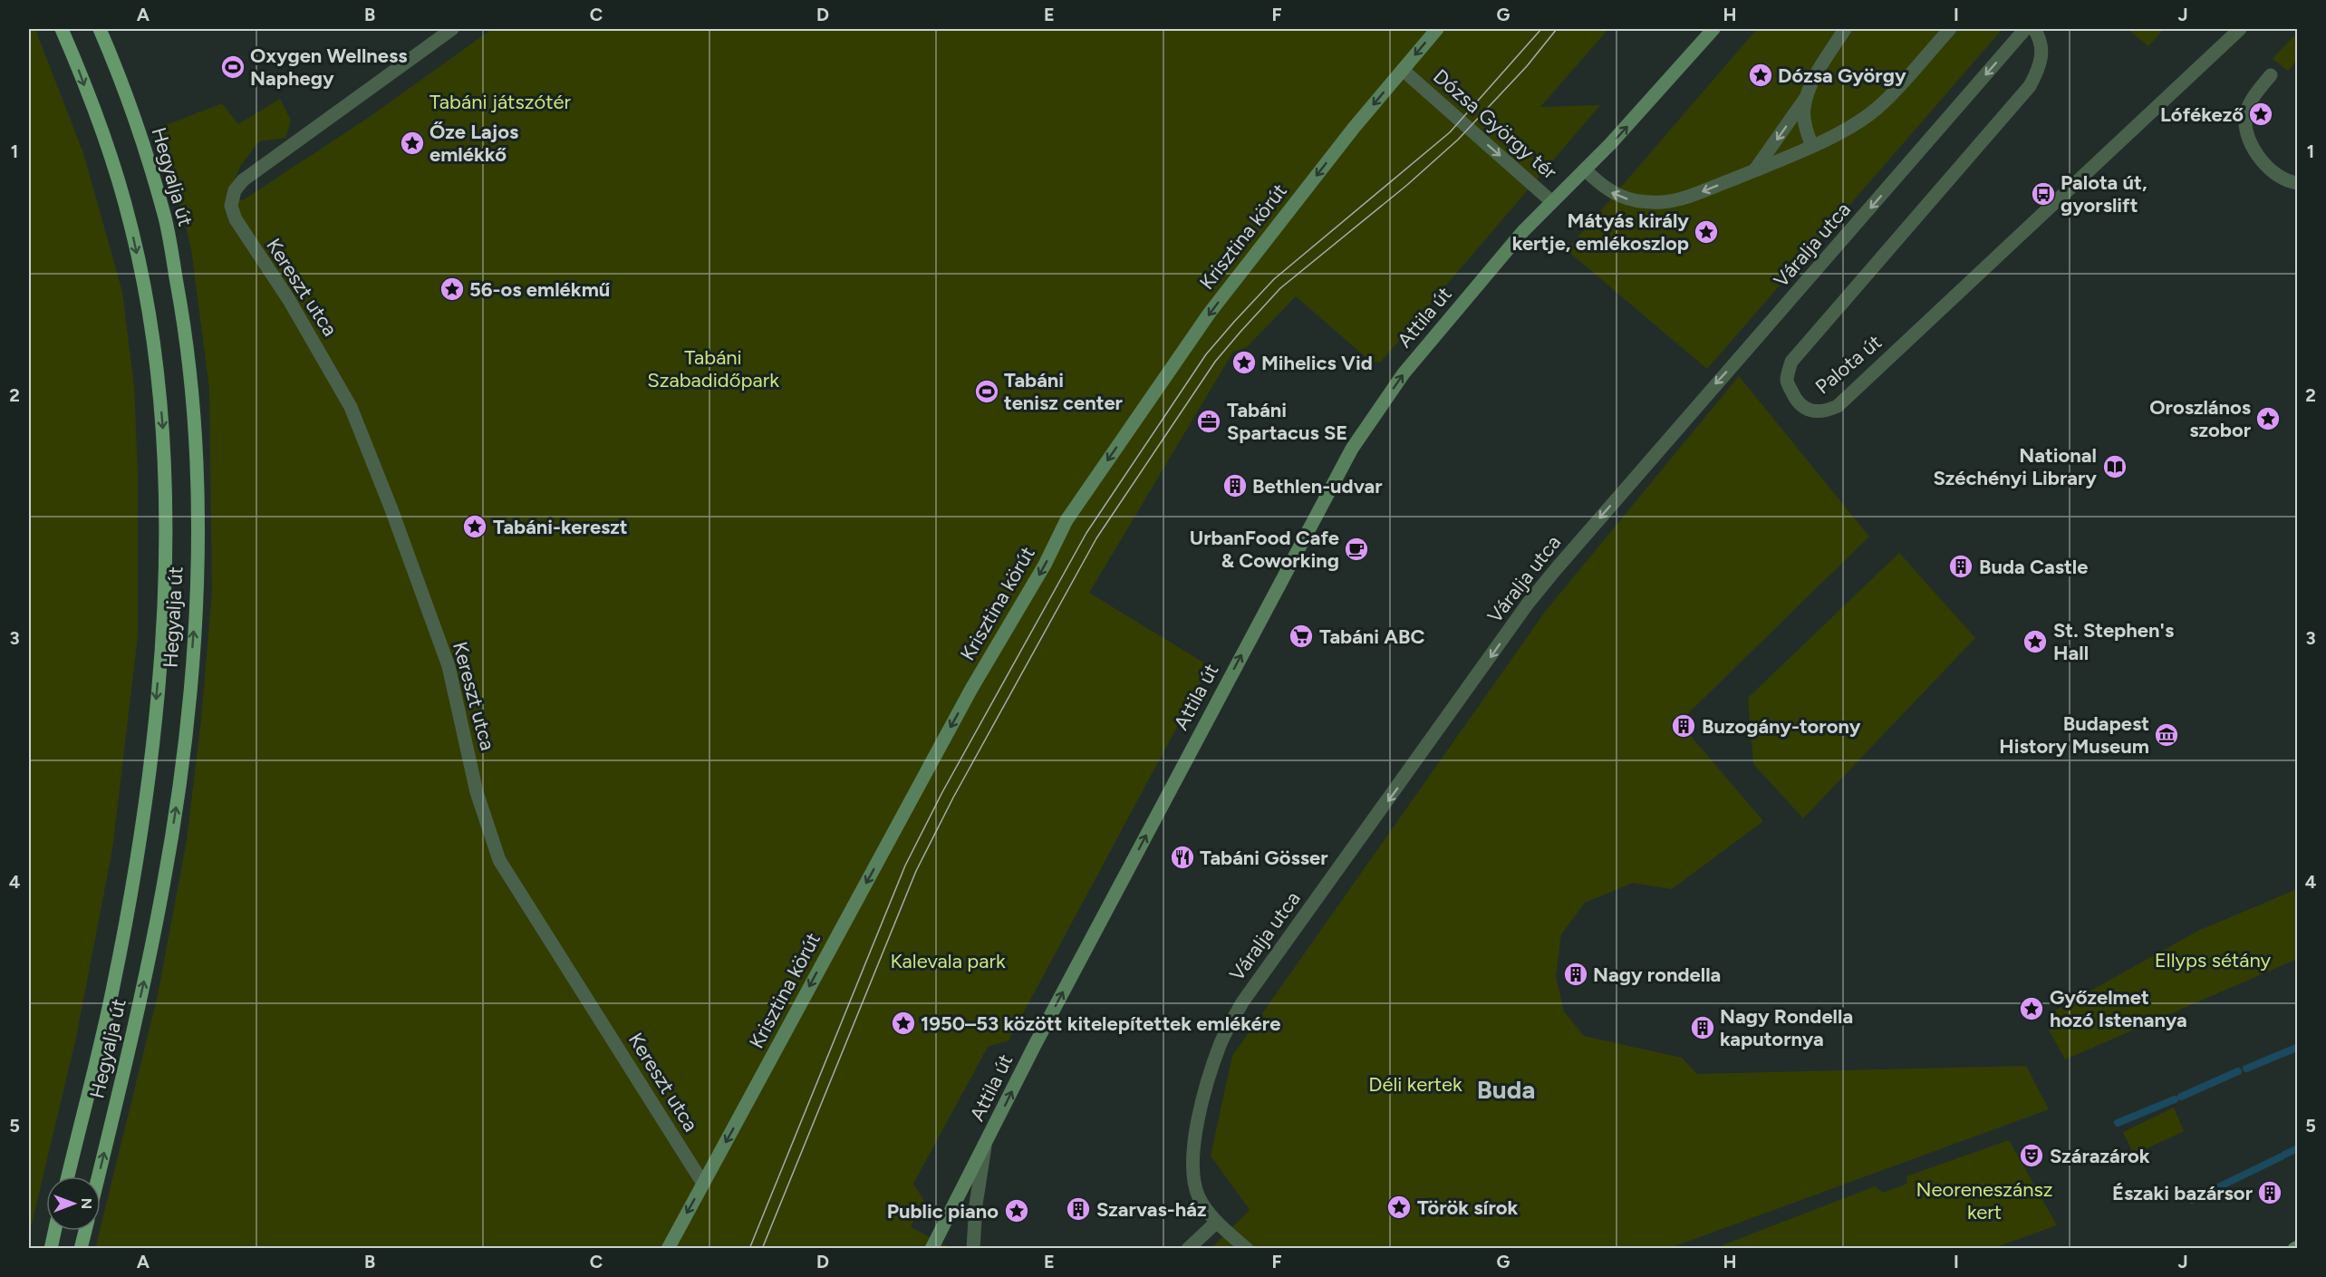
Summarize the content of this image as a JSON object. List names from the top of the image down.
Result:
{
  "streets": {
    "main road": [
      "Dózsa György tér",
      "Hegyalja út",
      "Krisztina körút",
      "Attila út"
    ],
    "street": ["Váralja utca", "Kereszt utca", "Palota út"]
  },
  "crossings": [
    ["Dózsa György tér", "Krisztina körút"],
    ["Dózsa György tér", "Attila út"],
    ["Krisztina körút", "Kereszt utca"]
  ],
  "one_way": ["Krisztina körút", "Váralja utca", "Attila út"],
  "districts": ["Buda"],
  "parks": [
    "Tabáni játszótér",
    "Tabáni Szabadidőpark",
    "Ellyps sétány",
    "Kalevala park",
    "Déli kertek",
    "Neoreneszánsz kert"
  ],
  "places": {
    "sports": ["Oxygen Wellness Naphegy", "Tabáni tenisz center"],
    "place": [
      "Dózsa György",
      "Lófékező",
      "Őze Lajos emlékkő",
      "Mátyás király kertje, emlékoszlop",
      "56-os emlékmű",
      "Mihelics Vid",
      "Oroszlános szobor",
      "Tabáni-kereszt",
      "St. Stephen's Hall",
      "Győzelmet hozó Istenanya",
      "1950–53 között kitelepítettek emlékére",
      "Török sírok",
      "Public piano"
    ],
    "bus stop": ["Palota út, gyorslift"],
    "office": ["Tabáni Spartacus SE"],
    "library": ["National Széchényi Library"],
    "building": [
      "Bethlen-udvar",
      "Buda Castle",
      "Buzogány-torony",
      "Nagy rondella",
      "Nagy Rondella kaputornya",
      "Északi bazársor",
      "Szarvas-ház"
    ],
    "cafe": ["UrbanFood Cafe & Coworking"],
    "supermarket": ["Tabáni ABC"],
    "museum": ["Budapest History Museum"],
    "restaurant": ["Tabáni Gösser"],
    "theatre": ["Szárazárok"]
  },
  "north": "right",
  "grid": {
    "columns": [
      "A",
      "B",
      "C",
      "D",
      "E",
      "F",
      "G",
      "H",
      "I",
      "J"
    ],
    "rows": [
      "1",
      "2",
      "3",
      "4",
      "5"
    ]
  }
}
